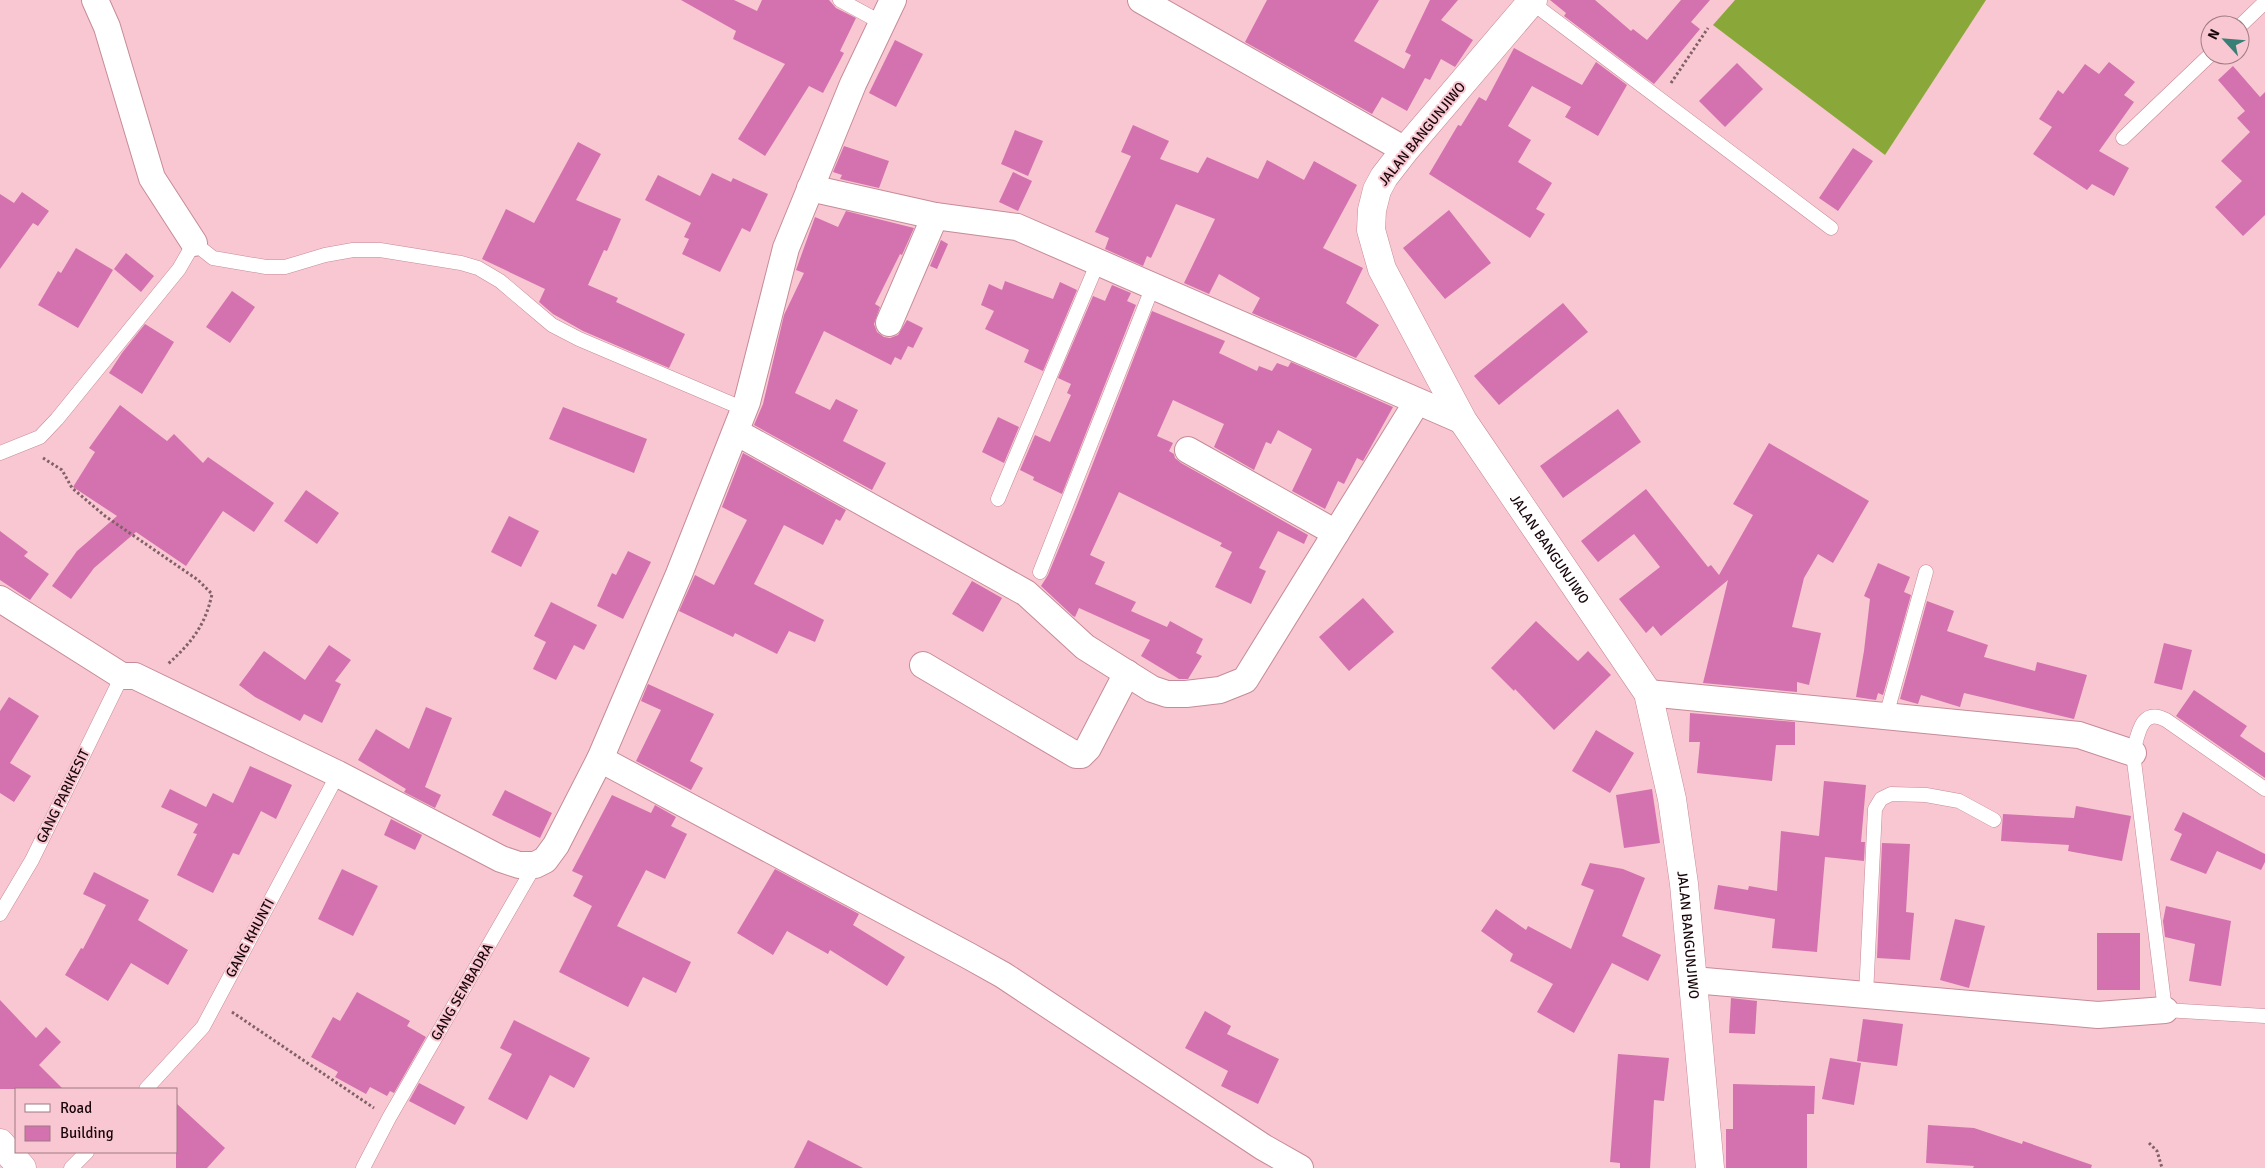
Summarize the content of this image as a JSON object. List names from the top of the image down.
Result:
{
  "streets": {
    "main road": ["JALAN BANGUNJIWO"],
    "lane": ["GANG PARIKESIT", "GANG KHUNTI", "GANG SEMBADRA"]
  },
  "legend": ["Road", "Building"],
  "north": "top left"
}
